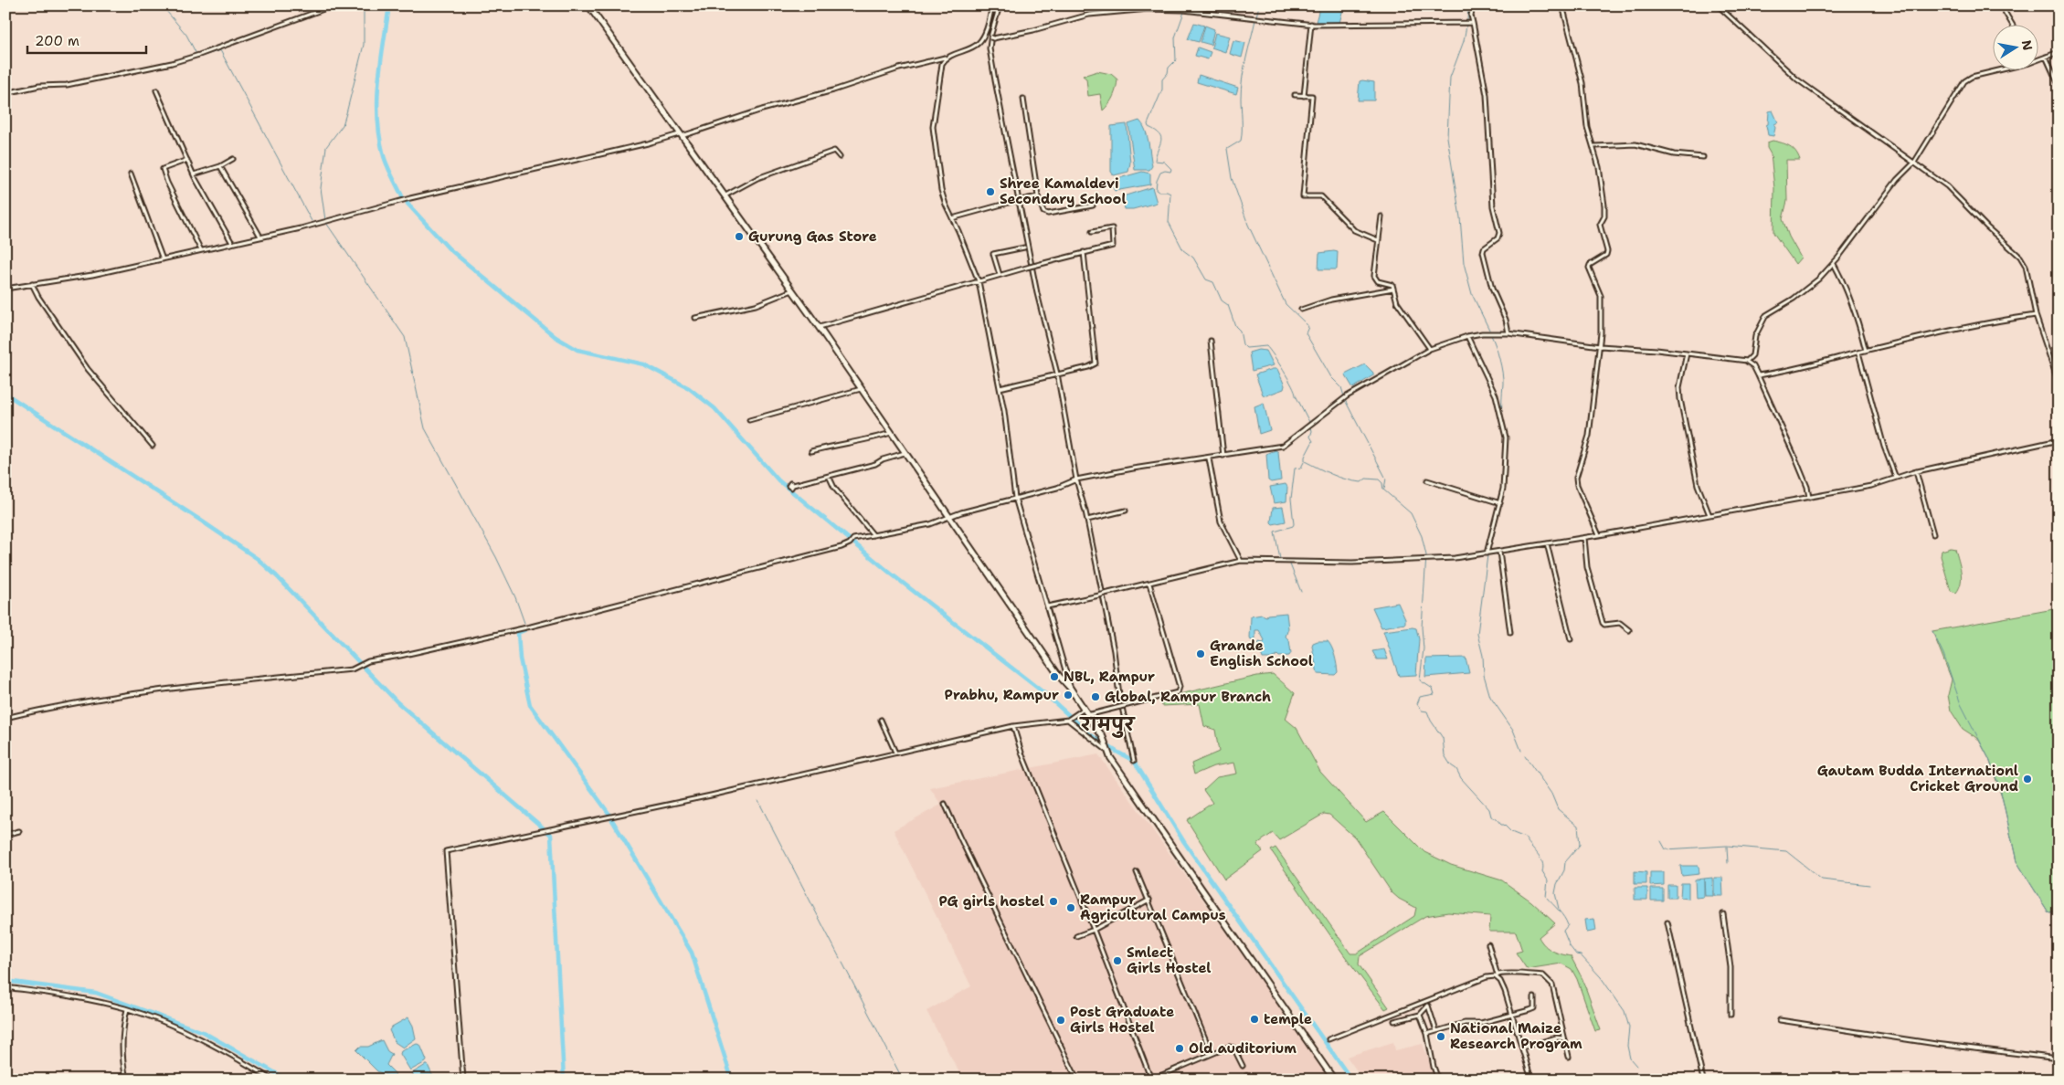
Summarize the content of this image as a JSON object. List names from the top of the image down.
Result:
{
  "districts": ["रामपुर"],
  "places": [
    "Shree Kamaldevi Secondary School",
    "Gurung Gas Store",
    "Grande English School",
    "NBL, Rampur",
    "Prabhu, Rampur",
    "Global, Rampur Branch",
    "Gautam Budda Internationl Cricket Ground",
    "PG girls hostel",
    "Rampur Agricultural Campus",
    "Smlect Girls Hostel",
    "temple",
    "Post Graduate Girls Hostel",
    "National Maize Research Program",
    "Old auditorium"
  ],
  "scale_bar": "200 m",
  "north": "right"
}
